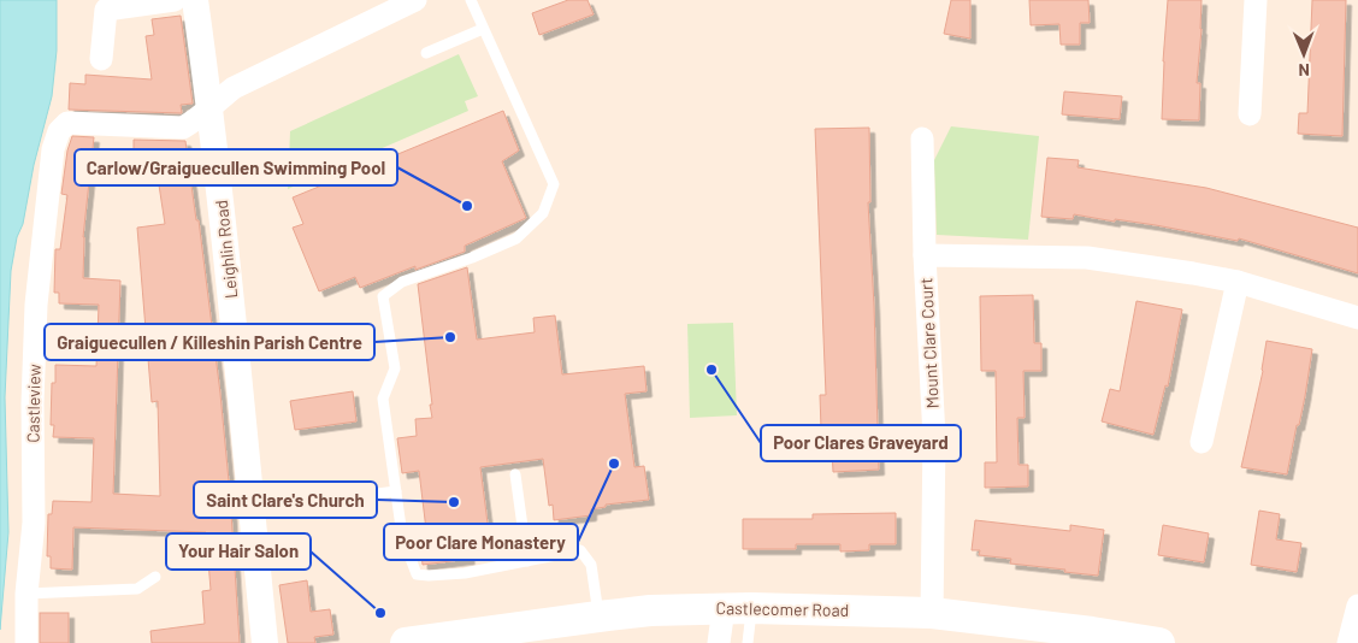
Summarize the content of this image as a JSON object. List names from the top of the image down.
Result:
{
  "streets": {
    "main road": ["Castlecomer Road"],
    "street": ["Leighlin Road", "Mount Clare Court", "Castleview"]
  },
  "crossings": [
    ["Leighlin Road", "Castleview"],
    ["Mount Clare Court", "Castlecomer Road"]
  ],
  "places": [
    "Carlow/Graiguecullen Swimming Pool",
    "Graiguecullen / Killeshin Parish Centre",
    "Poor Clares Graveyard",
    "Poor Clare Monastery",
    "Saint Clare's Church",
    "Your Hair Salon"
  ],
  "north": "bottom"
}
